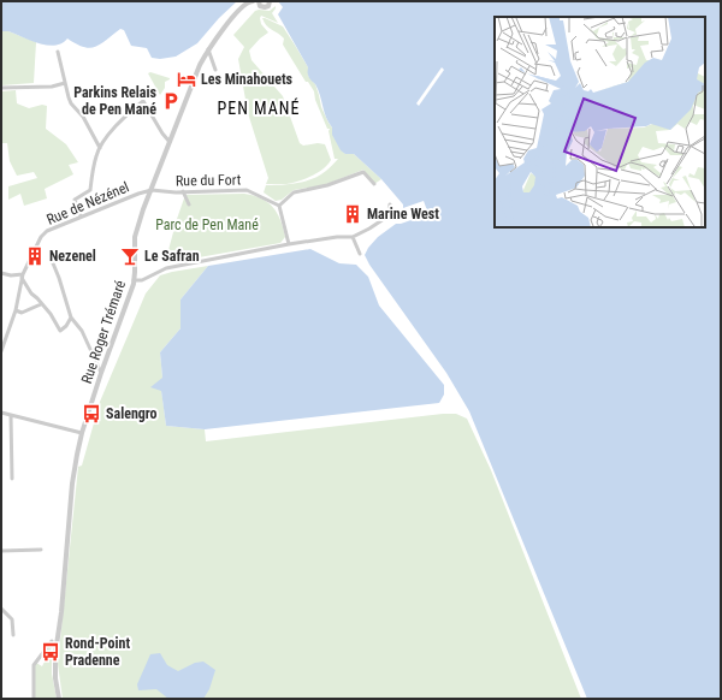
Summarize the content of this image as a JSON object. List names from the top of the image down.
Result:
{
  "streets": {
    "street": ["Rue du Fort", "Rue de Nézénel", "Rue Roger Trémaré"]
  },
  "crossings": [
    ["Rue du Fort", "Rue de Nézénel"],
    ["Rue du Fort", "Rue Roger Trémaré"],
    ["Rue de Nézénel", "Rue Roger Trémaré"]
  ],
  "districts": ["PEN MANÉ"],
  "parks": ["Parc de Pen Mané"],
  "places": {
    "hotel": ["Les Minahouets"],
    "parking": ["Parkins Relais de Pen Mané"],
    "building": ["Marine West", "Nezenel"],
    "bar": ["Le Safran"],
    "bus stop": ["Salengro", "Rond-Point Pradenne"]
  }
}
